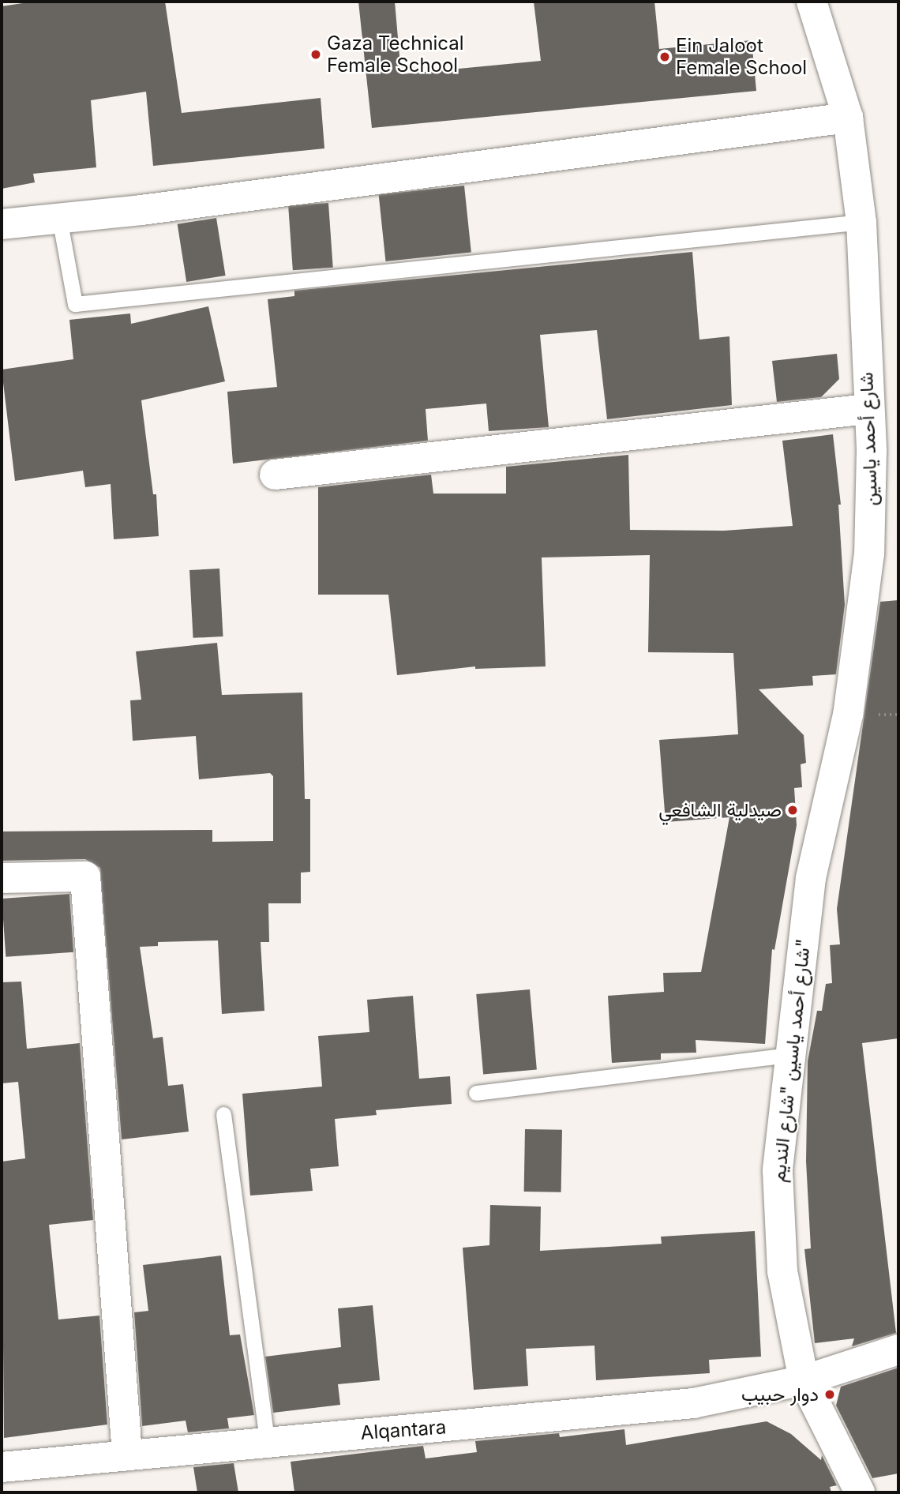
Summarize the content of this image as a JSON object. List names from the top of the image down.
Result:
{
  "streets": {
    "street": ["شارع أحمد ياسين", "شارع أحمد ياسين \"شارع النديم\"", "Alqantara"]
  },
  "crossings": [
    ["شارع أحمد ياسين", "شارع أحمد ياسين \"شارع النديم\""],
    ["شارع أحمد ياسين \"شارع النديم\"", "Alqantara"]
  ],
  "places": [
    "Gaza Technical Female School",
    "Ein Jaloot Female School",
    "صيدلية الشافعي",
    "دوار حبيب"
  ]
}
